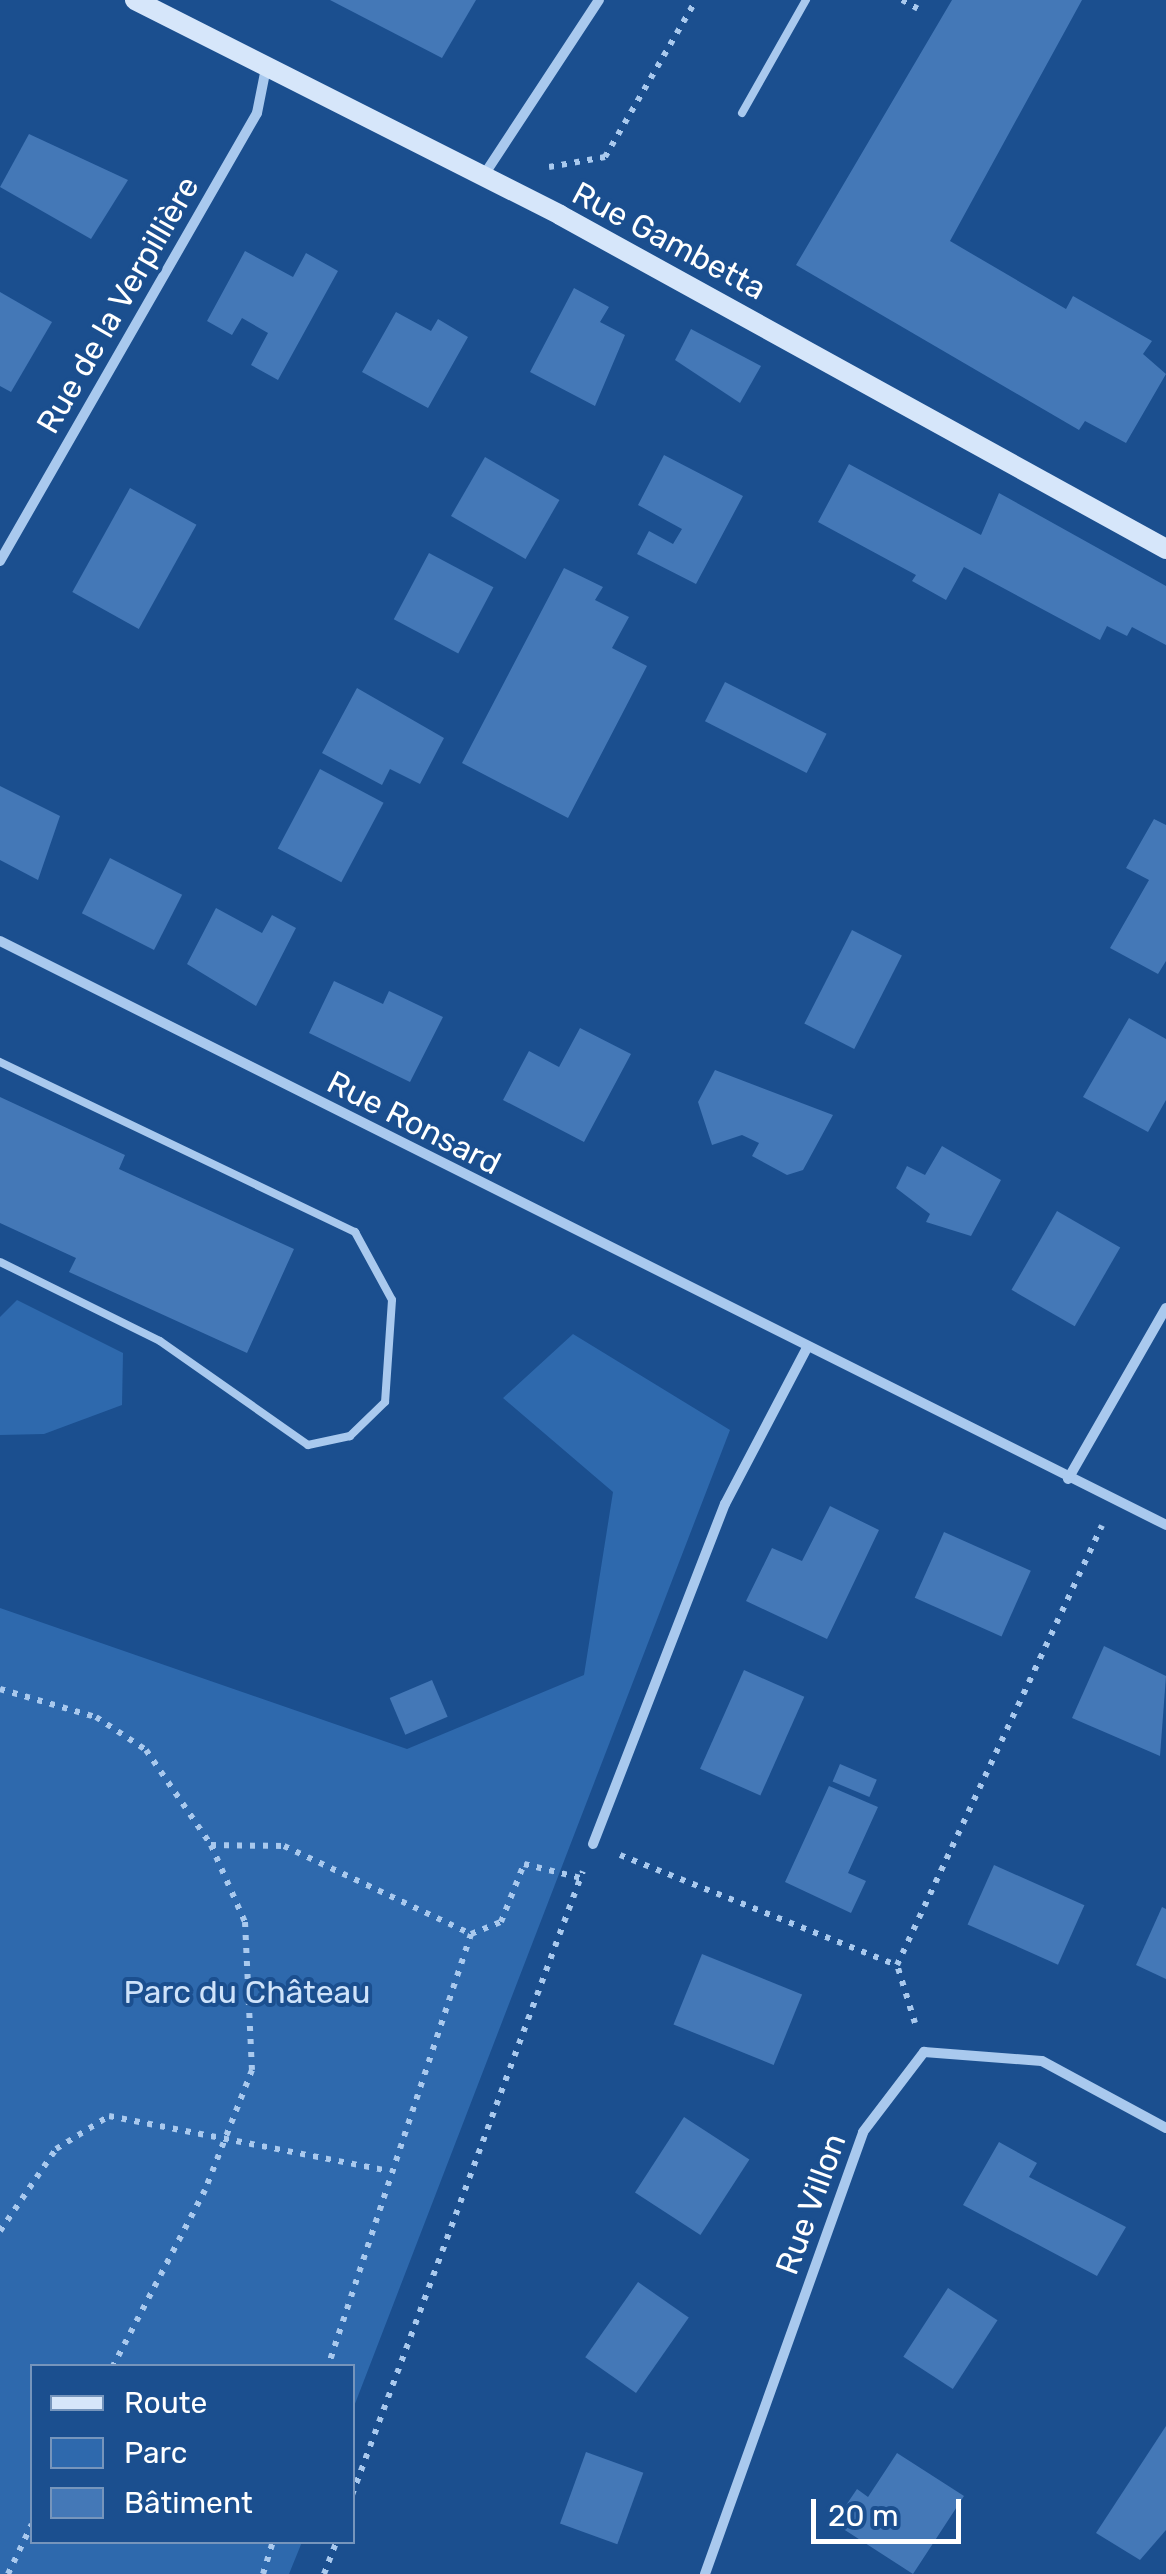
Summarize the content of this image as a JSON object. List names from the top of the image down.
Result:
{
  "streets": {
    "street": [
      "Rue Gambetta",
      "Rue de la Verpillière",
      "Rue Ronsard",
      "Rue Villon"
    ]
  },
  "crossings": [
    ["Rue Gambetta", "Rue de la Verpillière"]
  ],
  "parks": ["Parc du Château"],
  "legend": ["Route", "Parc", "Bâtiment"],
  "scale_bar": "20 m"
}
